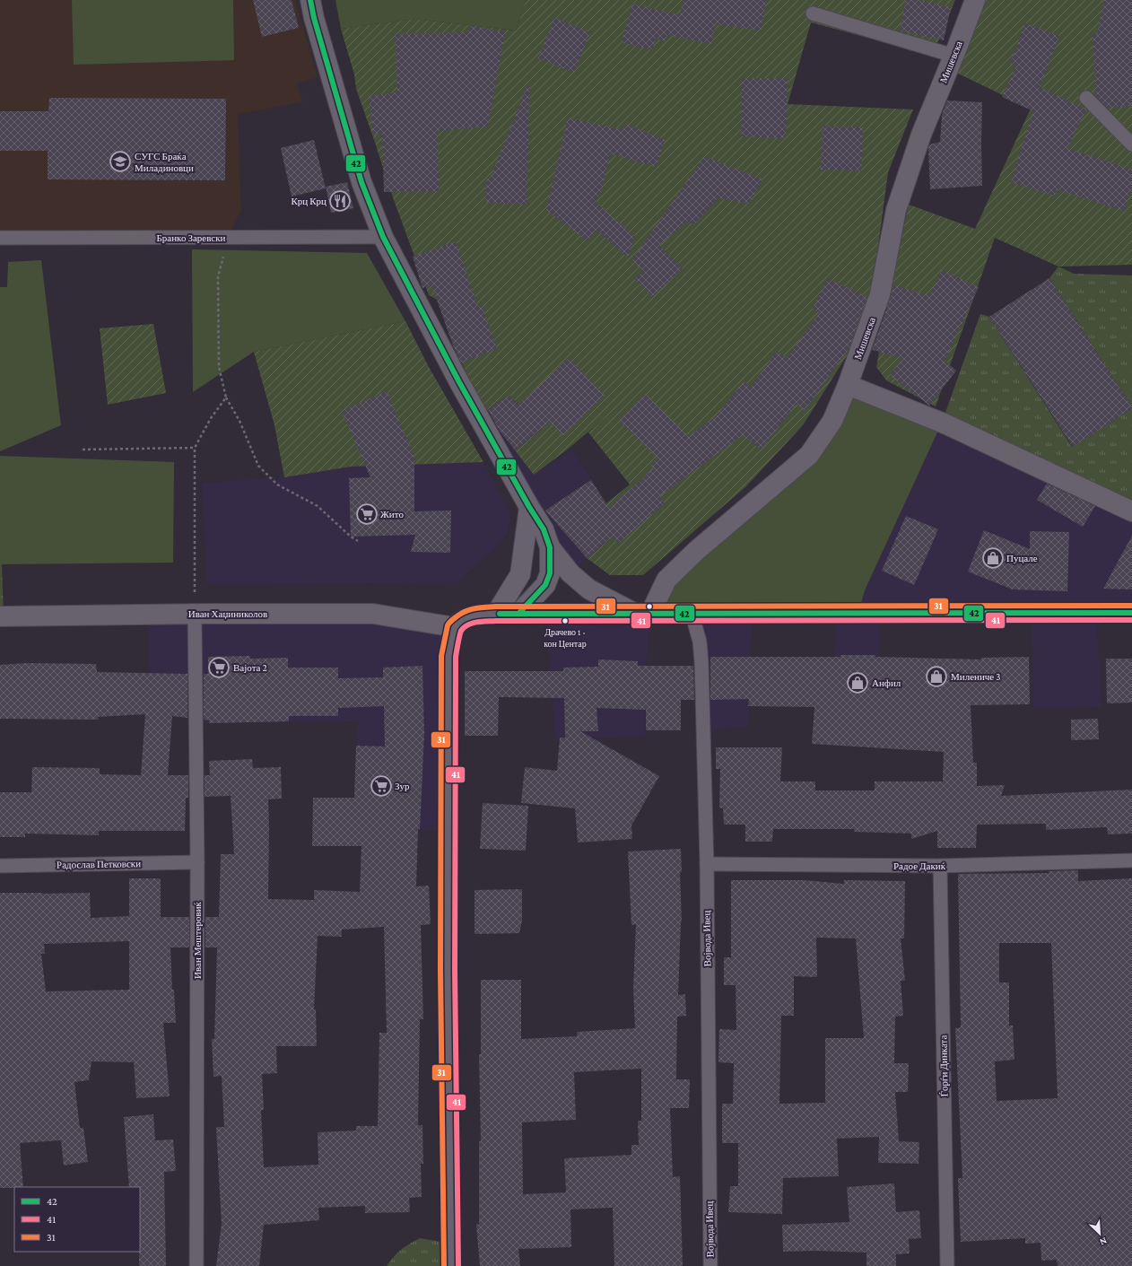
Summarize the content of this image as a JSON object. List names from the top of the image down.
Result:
{
  "streets": {
    "street": ["Мишевска", "Иван Хаџиниколов"],
    "lane": [
      "Бранко Заревски",
      "Радослав Петковски",
      "Радое Дакиќ",
      "Војвода Ивец",
      "Иван Мештеровиќ",
      "Ѓорѓи Динката"
    ]
  },
  "crossings": [
    ["Иван Хаџиниколов", "Иван Мештеровиќ"],
    ["Радослав Петковски", "Иван Мештеровиќ"],
    ["Радое Дакиќ", "Војвода Ивец"],
    ["Радое Дакиќ", "Ѓорѓи Динката"]
  ],
  "places": {
    "school or university": ["СУГС Браќа Миладиновци"],
    "restaurant": ["Крц Крц"],
    "supermarket": ["Жито", "Вајота 2", "Зур"],
    "shop": ["Пуцале", "Милениче 3", "Анфил"],
    "other": ["Драчево 1 - кон Центар"]
  },
  "lines": ["transit line 42", "transit line 31", "transit line 41"],
  "legend": ["42", "41", "31"],
  "north": "bottom right"
}
